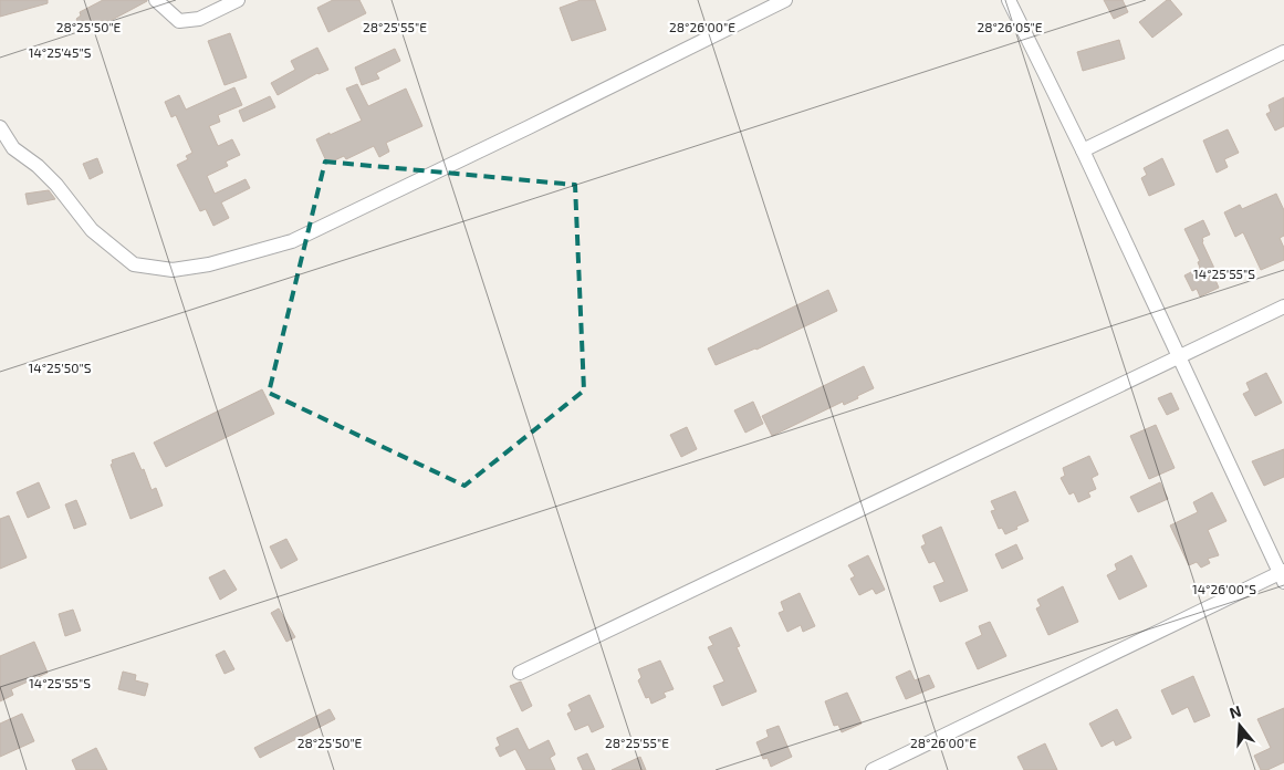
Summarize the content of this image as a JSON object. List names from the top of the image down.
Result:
{
  "north": "top",
  "coordinates": [
    "28°26'00\"E",
    "28°25'50\"E",
    "28°25'55\"E",
    "28°26'05\"E",
    "14°25'45\"S",
    "14°25'55\"S",
    "14°25'50\"S",
    "14°26'00\"S"
  ]
}
